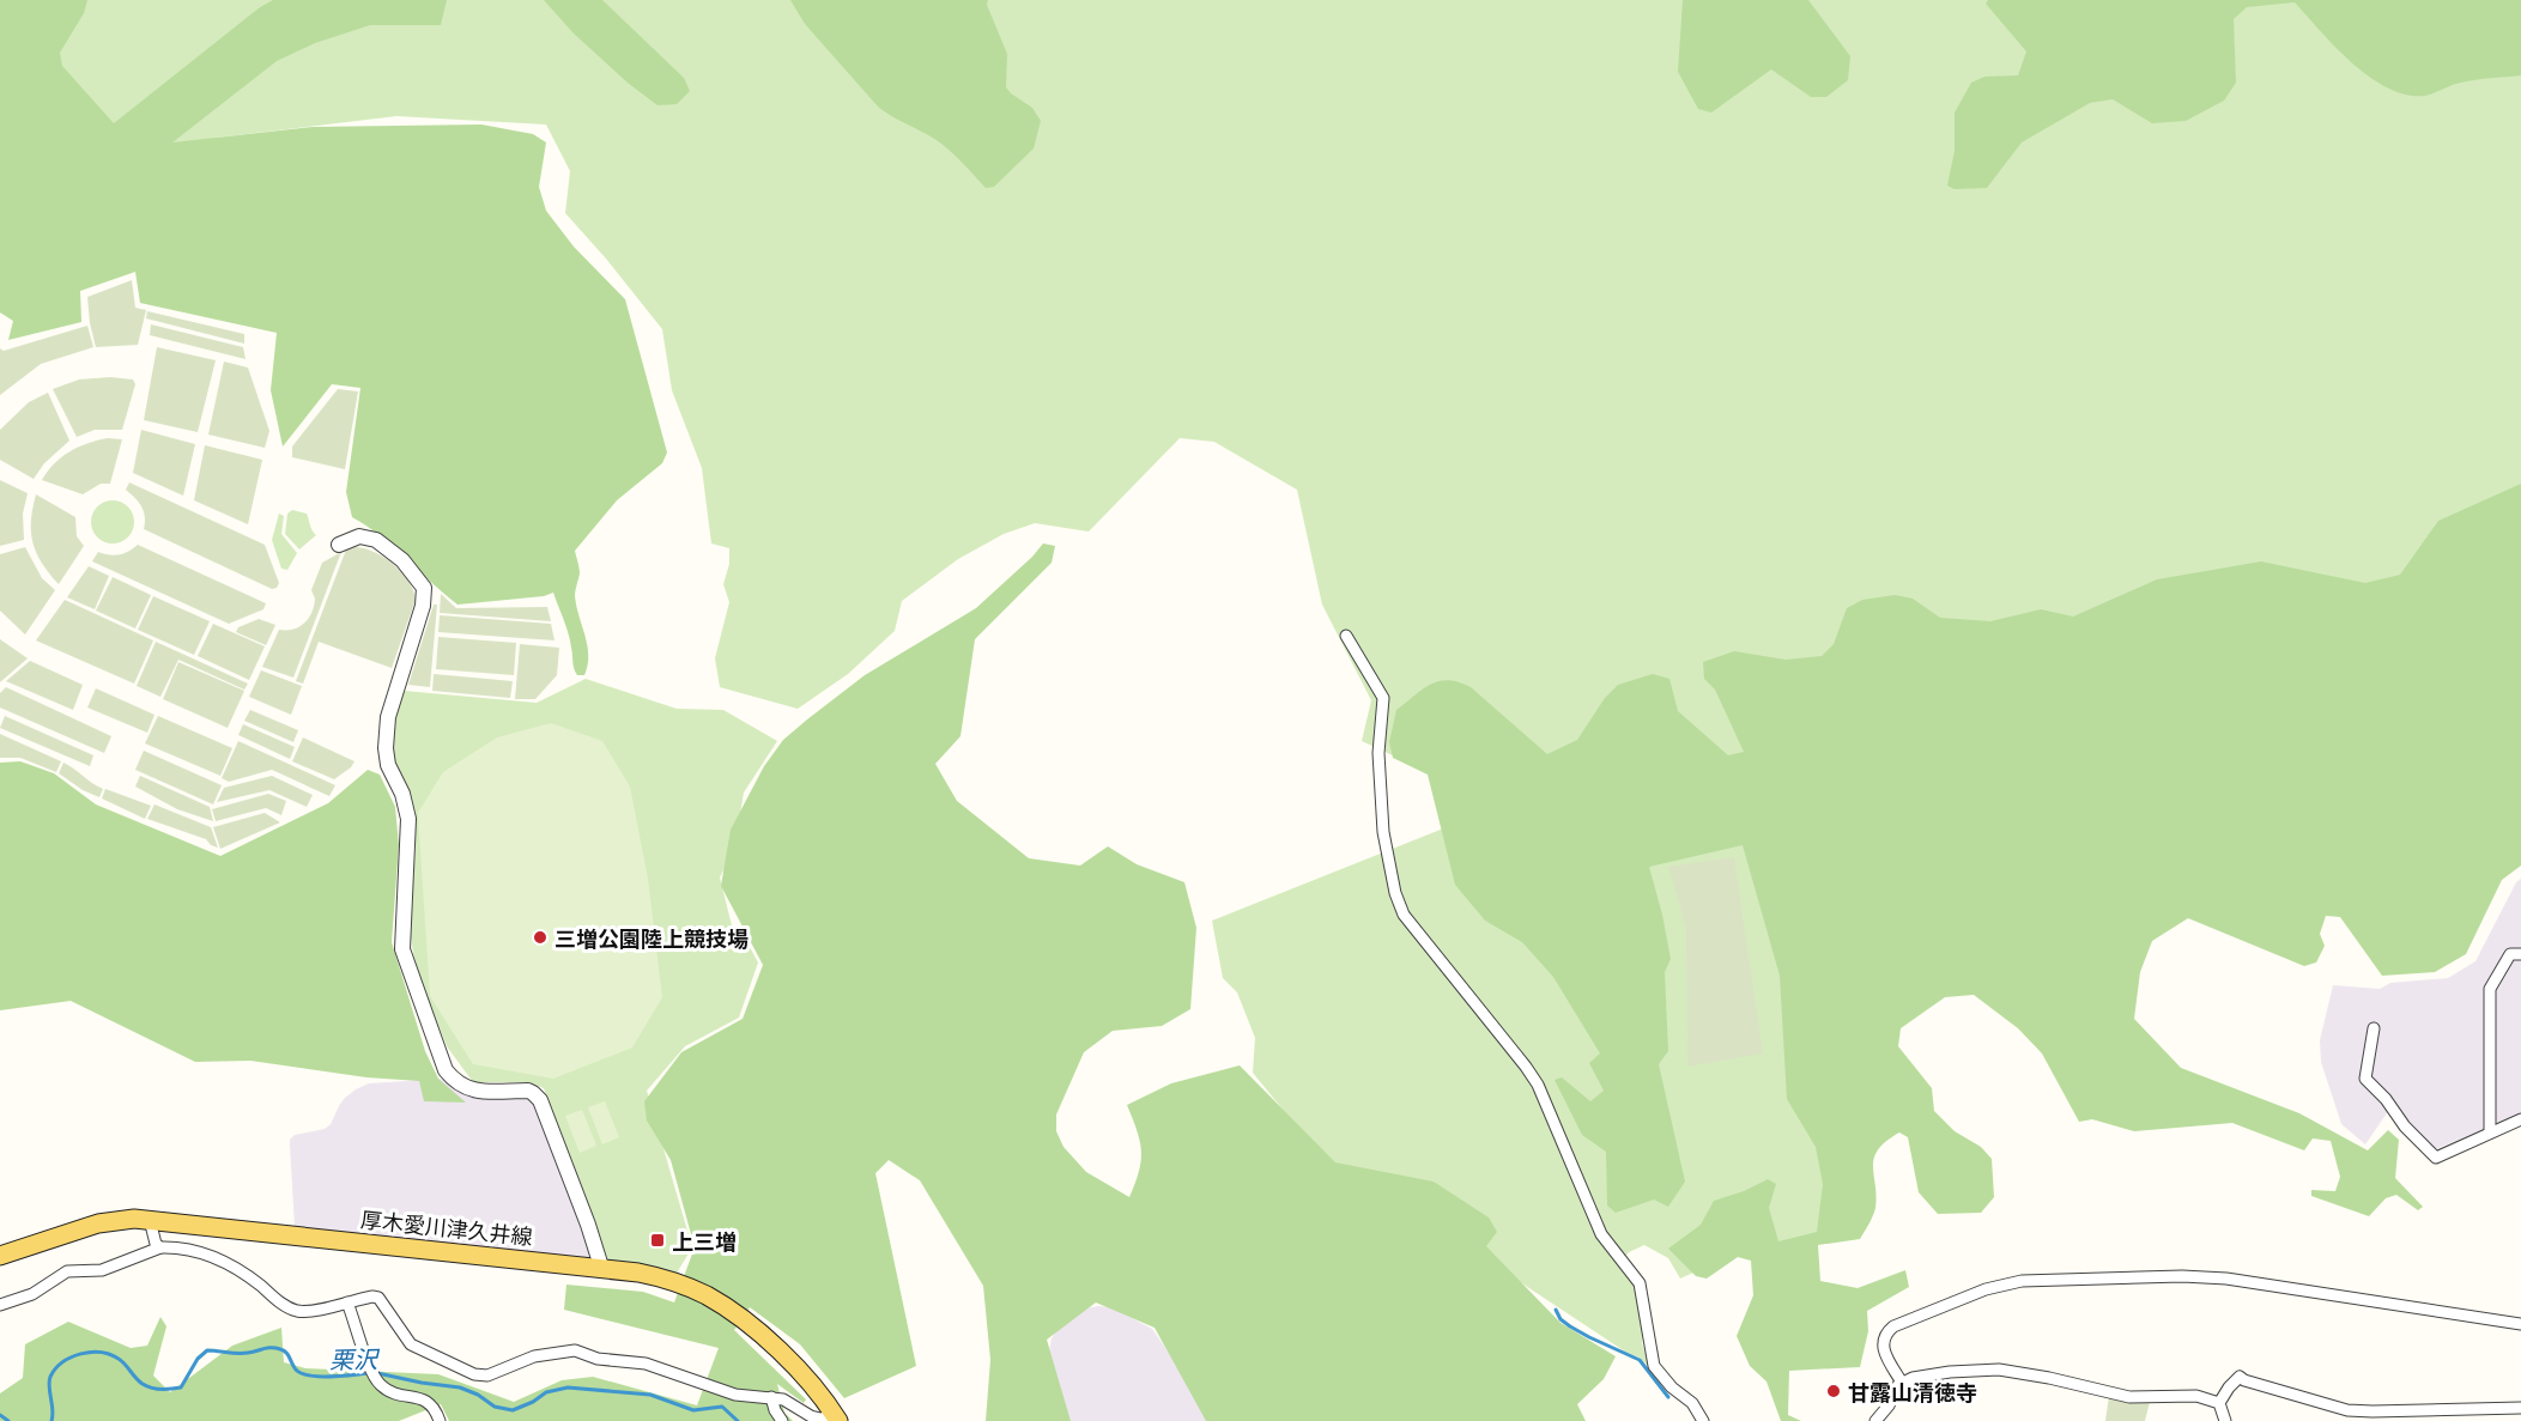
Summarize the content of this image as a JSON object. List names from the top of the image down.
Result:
{
  "streets": {
    "main road": ["厚木愛川津久井線"]
  },
  "water": ["栗沢"],
  "places": {
    "other": ["三増公園陸上競技場", "甘露山清徳寺"],
    "transit": ["上三増"]
  }
}
